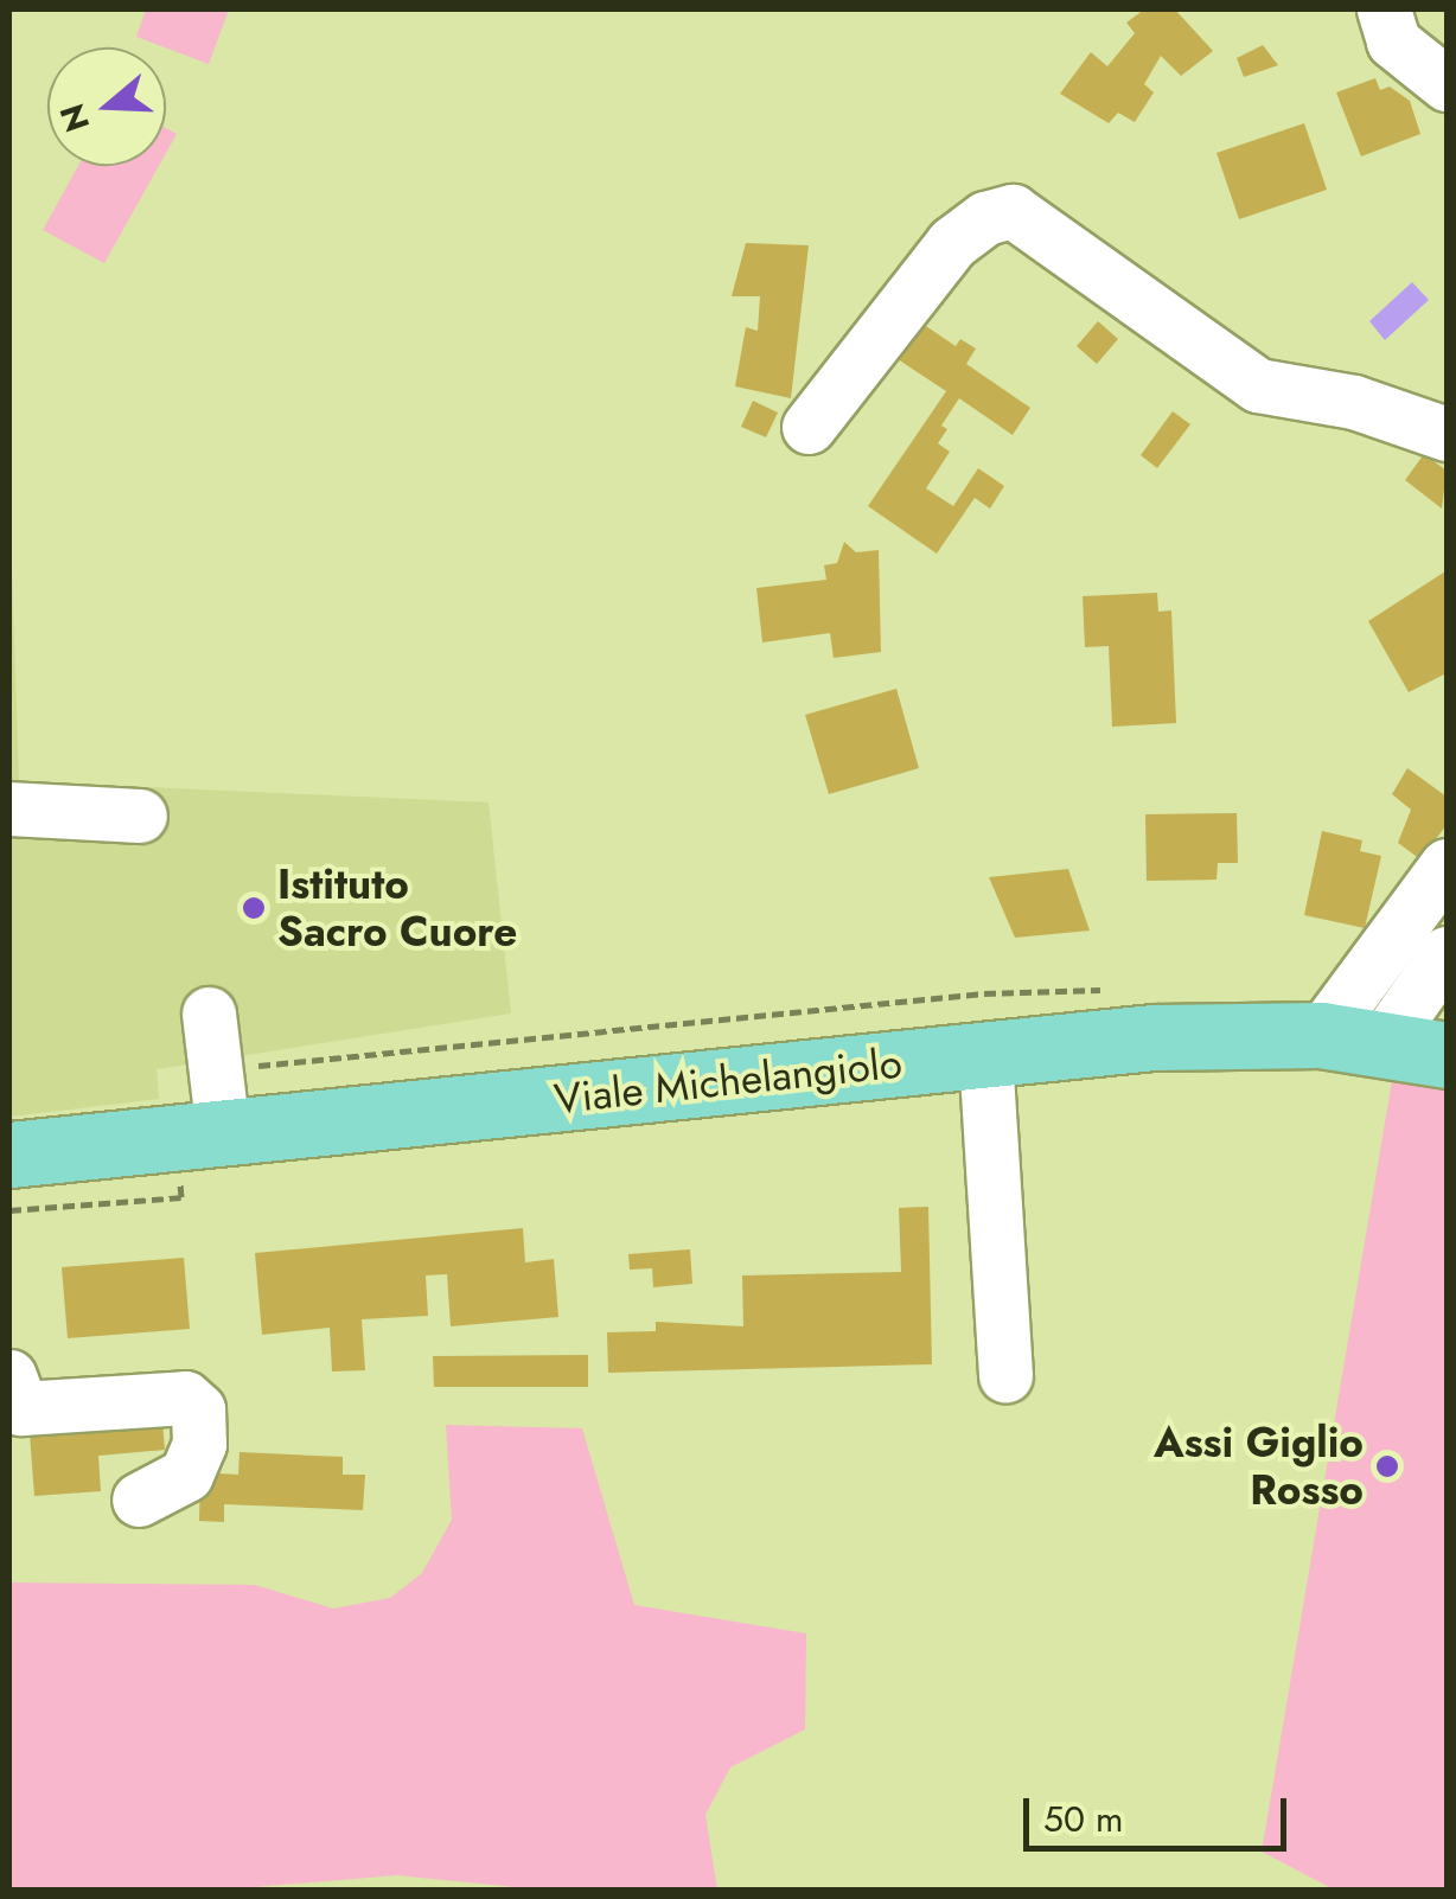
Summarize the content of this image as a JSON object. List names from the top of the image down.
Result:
{
  "streets": {
    "main road": ["Viale Michelangiolo"]
  },
  "places": ["Istituto Sacro Cuore", "Assi Giglio Rosso"],
  "scale_bar": "50 m",
  "north": "left"
}
